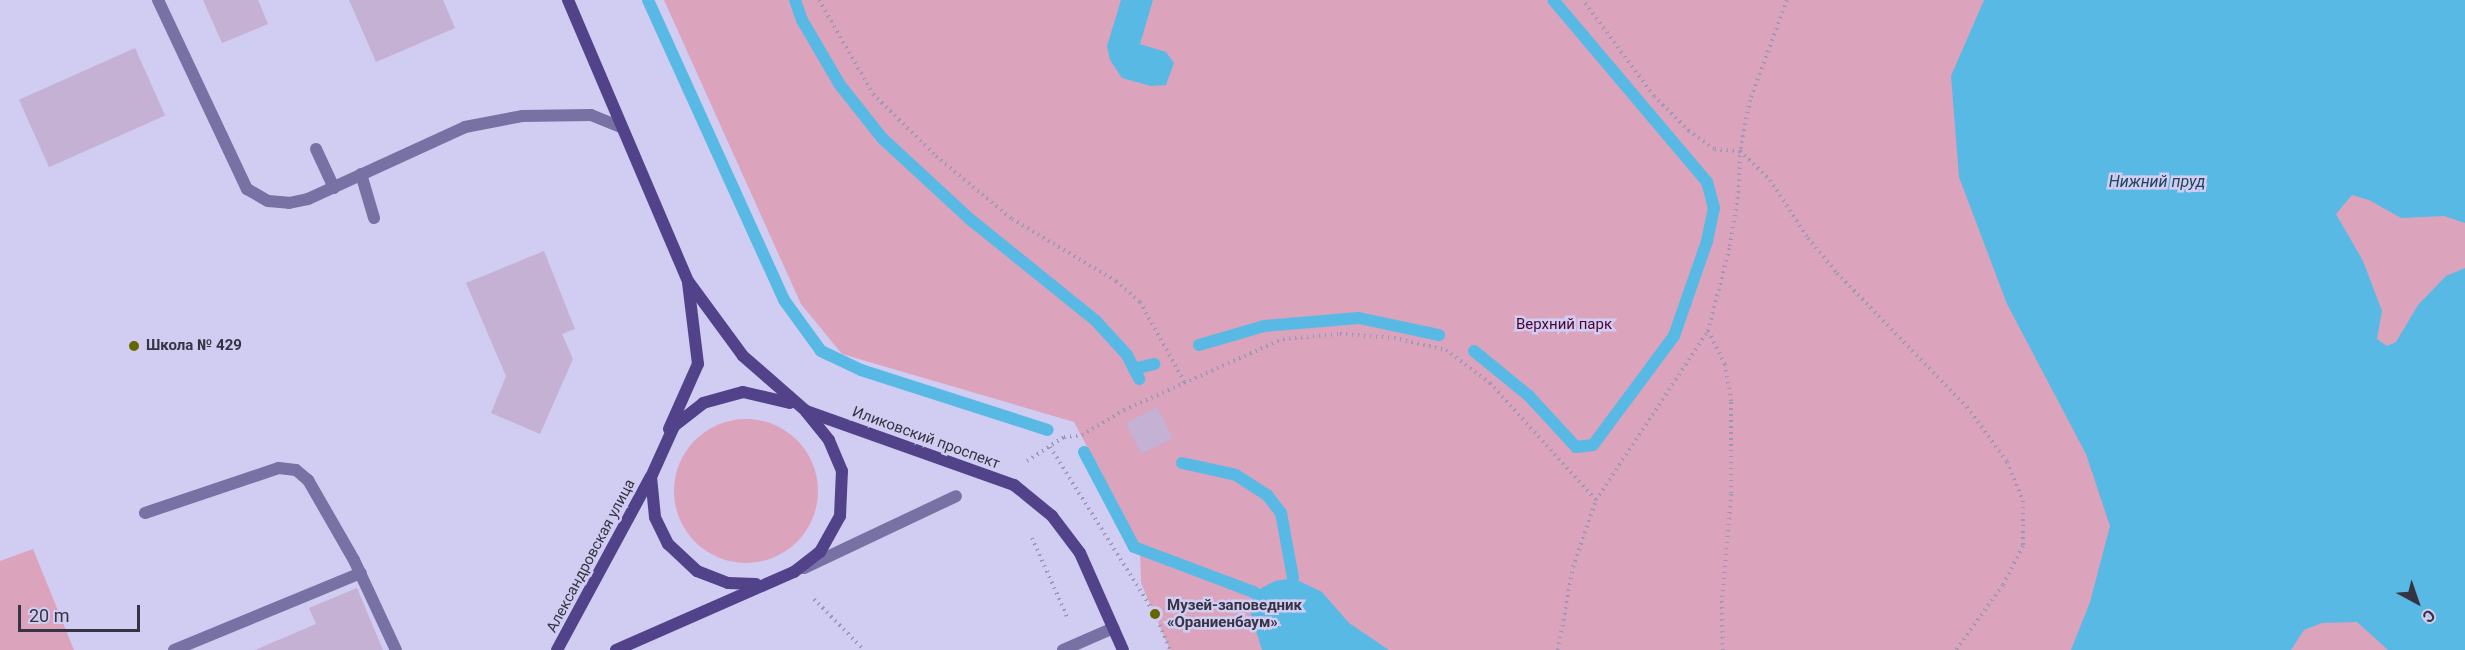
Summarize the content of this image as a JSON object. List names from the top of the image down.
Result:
{
  "streets": {
    "main road": ["Иликовский проспект", "Александровская улица"]
  },
  "crossings": [
    ["Иликовский проспект", "Александровская улица"]
  ],
  "water": ["Нижний пруд"],
  "parks": ["Верхний парк"],
  "places": ["Школа № 429", "Музей-заповедник «Ораниенбаум»"],
  "scale_bar": "20 m",
  "north": "bottom right"
}
